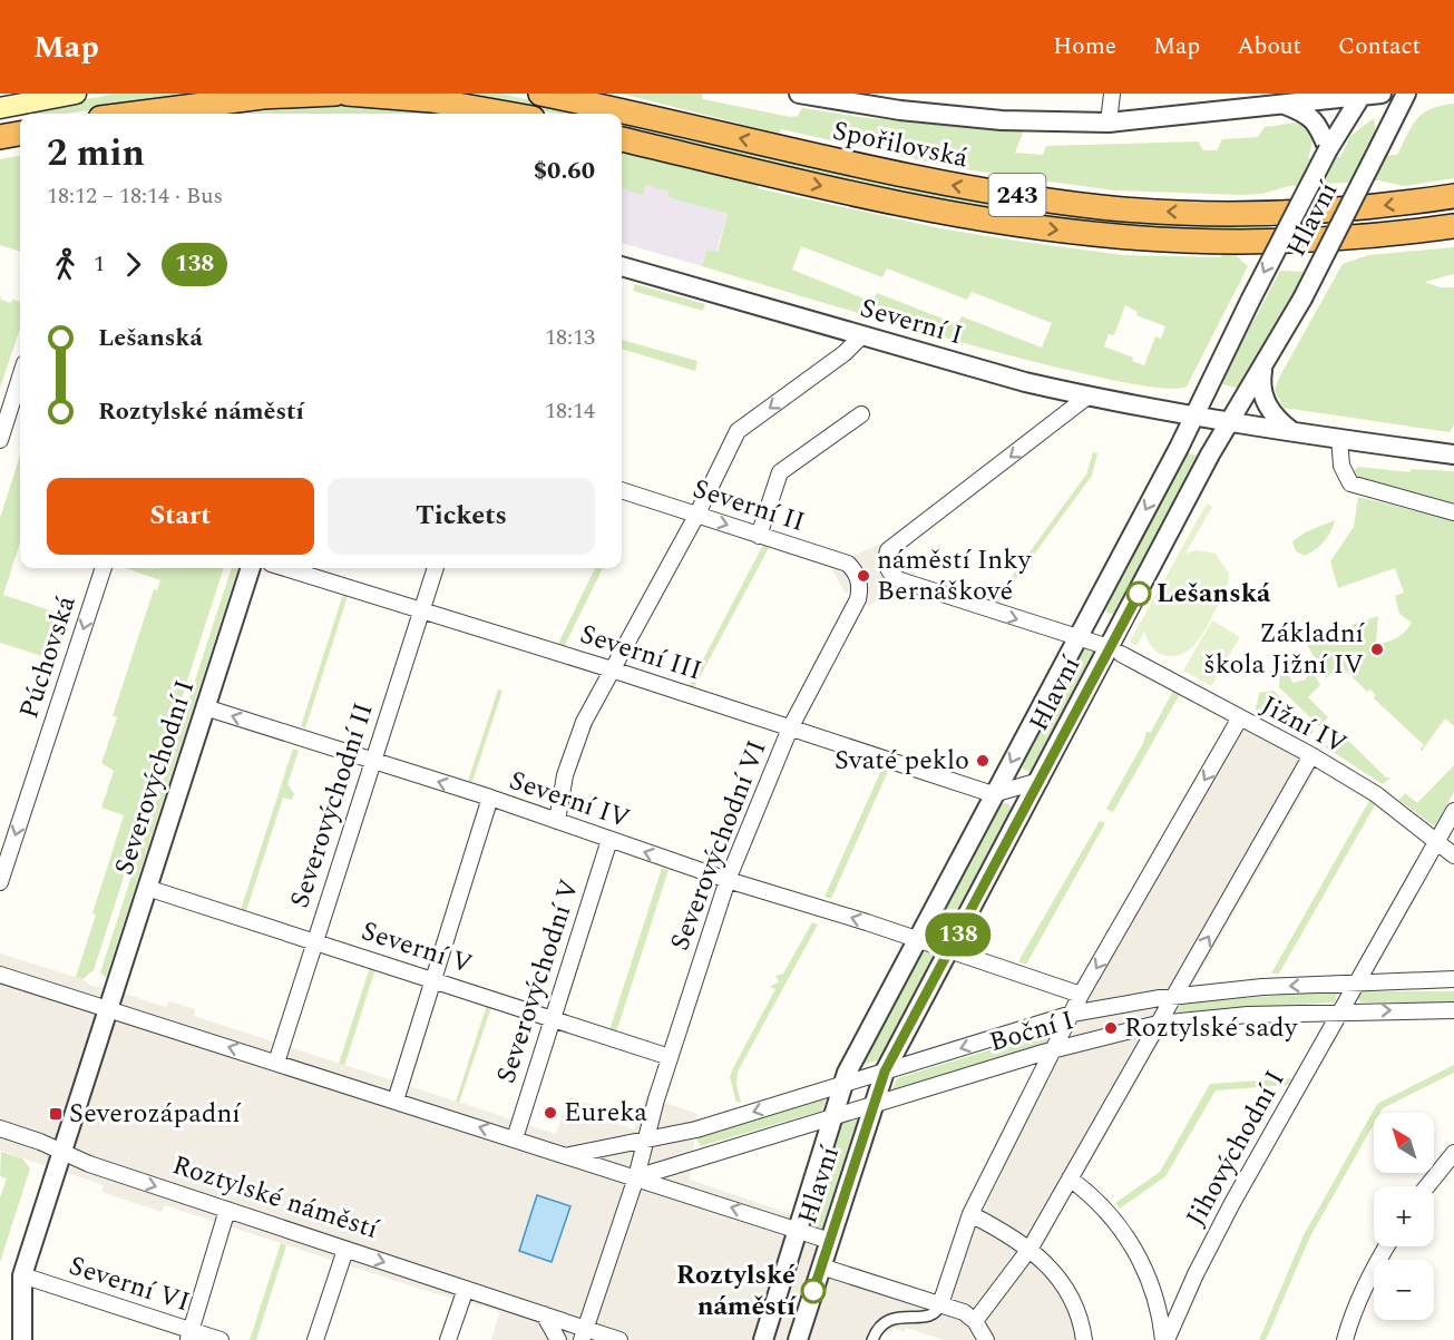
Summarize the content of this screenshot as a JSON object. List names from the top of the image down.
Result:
{
  "streets": {
    "highway": ["Spořilovská", "243"],
    "street": [
      "Hlavní",
      "Severní I",
      "Severní II",
      "Severní III",
      "Púchovská",
      "Jižní IV",
      "Severovýchodní I",
      "Severní IV",
      "Severovýchodní II",
      "Severovýchodní VI",
      "Severní V",
      "Severovýchodní V",
      "Boční I",
      "Jihovýchodní I",
      "Roztylské náměstí",
      "Severní VI"
    ]
  },
  "crossings": [
    ["Hlavní", "Severní I"],
    ["Hlavní", "Severní III"],
    ["Hlavní", "Jižní IV"],
    ["Hlavní", "Severní IV"],
    ["Hlavní", "Boční I"],
    ["Severní II", "Severovýchodní VI"],
    ["Severní III", "Severovýchodní II"],
    ["Severní III", "Severovýchodní VI"],
    ["Jižní IV", "Jihovýchodní I"],
    ["Severovýchodní I", "Severní IV"],
    ["Severovýchodní I", "Severní V"],
    ["Severní IV", "Severovýchodní II"],
    ["Severní IV", "Severovýchodní VI"],
    ["Severní IV", "Severovýchodní V"],
    ["Severovýchodní II", "Severní V"],
    ["Severovýchodní VI", "Severní V"],
    ["Severovýchodní VI", "Boční I"],
    ["Severní V", "Severovýchodní V"],
    ["Boční I", "Jihovýchodní I"]
  ],
  "one_way": ["Púchovská", "Severní IV", "Roztylské náměstí"],
  "places": {
    "other": [
      "náměstí Inky Bernáškové",
      "Lešanská",
      "Základní škola Jižní IV",
      "Svaté peklo",
      "Roztylské sady",
      "Eureka",
      "Roztylské náměstí"
    ],
    "transit": ["Severozápadní"]
  },
  "lines": ["bus line 138"],
  "north": "top left",
  "page": {
    "header": "Map",
    "nav": [
      "Home",
      "Map",
      "About",
      "Contact"
    ],
    "on_map": "138",
    "heading": ["2 min", "18:12 – 18:14 · Bus", "$0.60"],
    "legs": ["1", "138"],
    "list": [
      {
        "name": "Lešanská",
        "value": "18:13"
      },
      {
        "name": "Roztylské náměstí",
        "value": "18:14"
      }
    ],
    "buttons": ["Start", "Tickets"],
    "map_buttons": ["+", "−"]
  }
}
